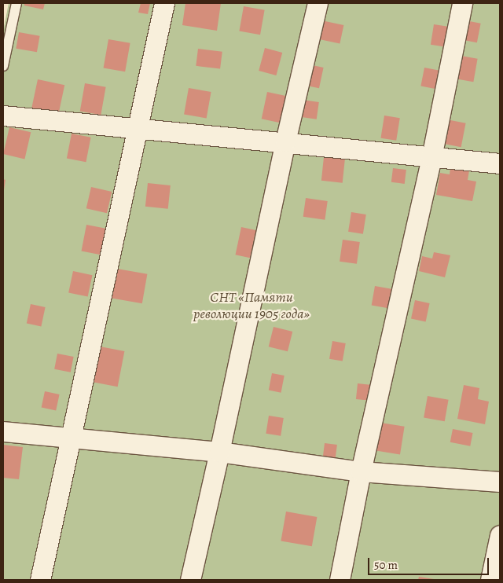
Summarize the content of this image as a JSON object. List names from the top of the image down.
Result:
{
  "parks": ["СНТ «Памяти революции 1905 года»"],
  "scale_bar": "50 m"
}
